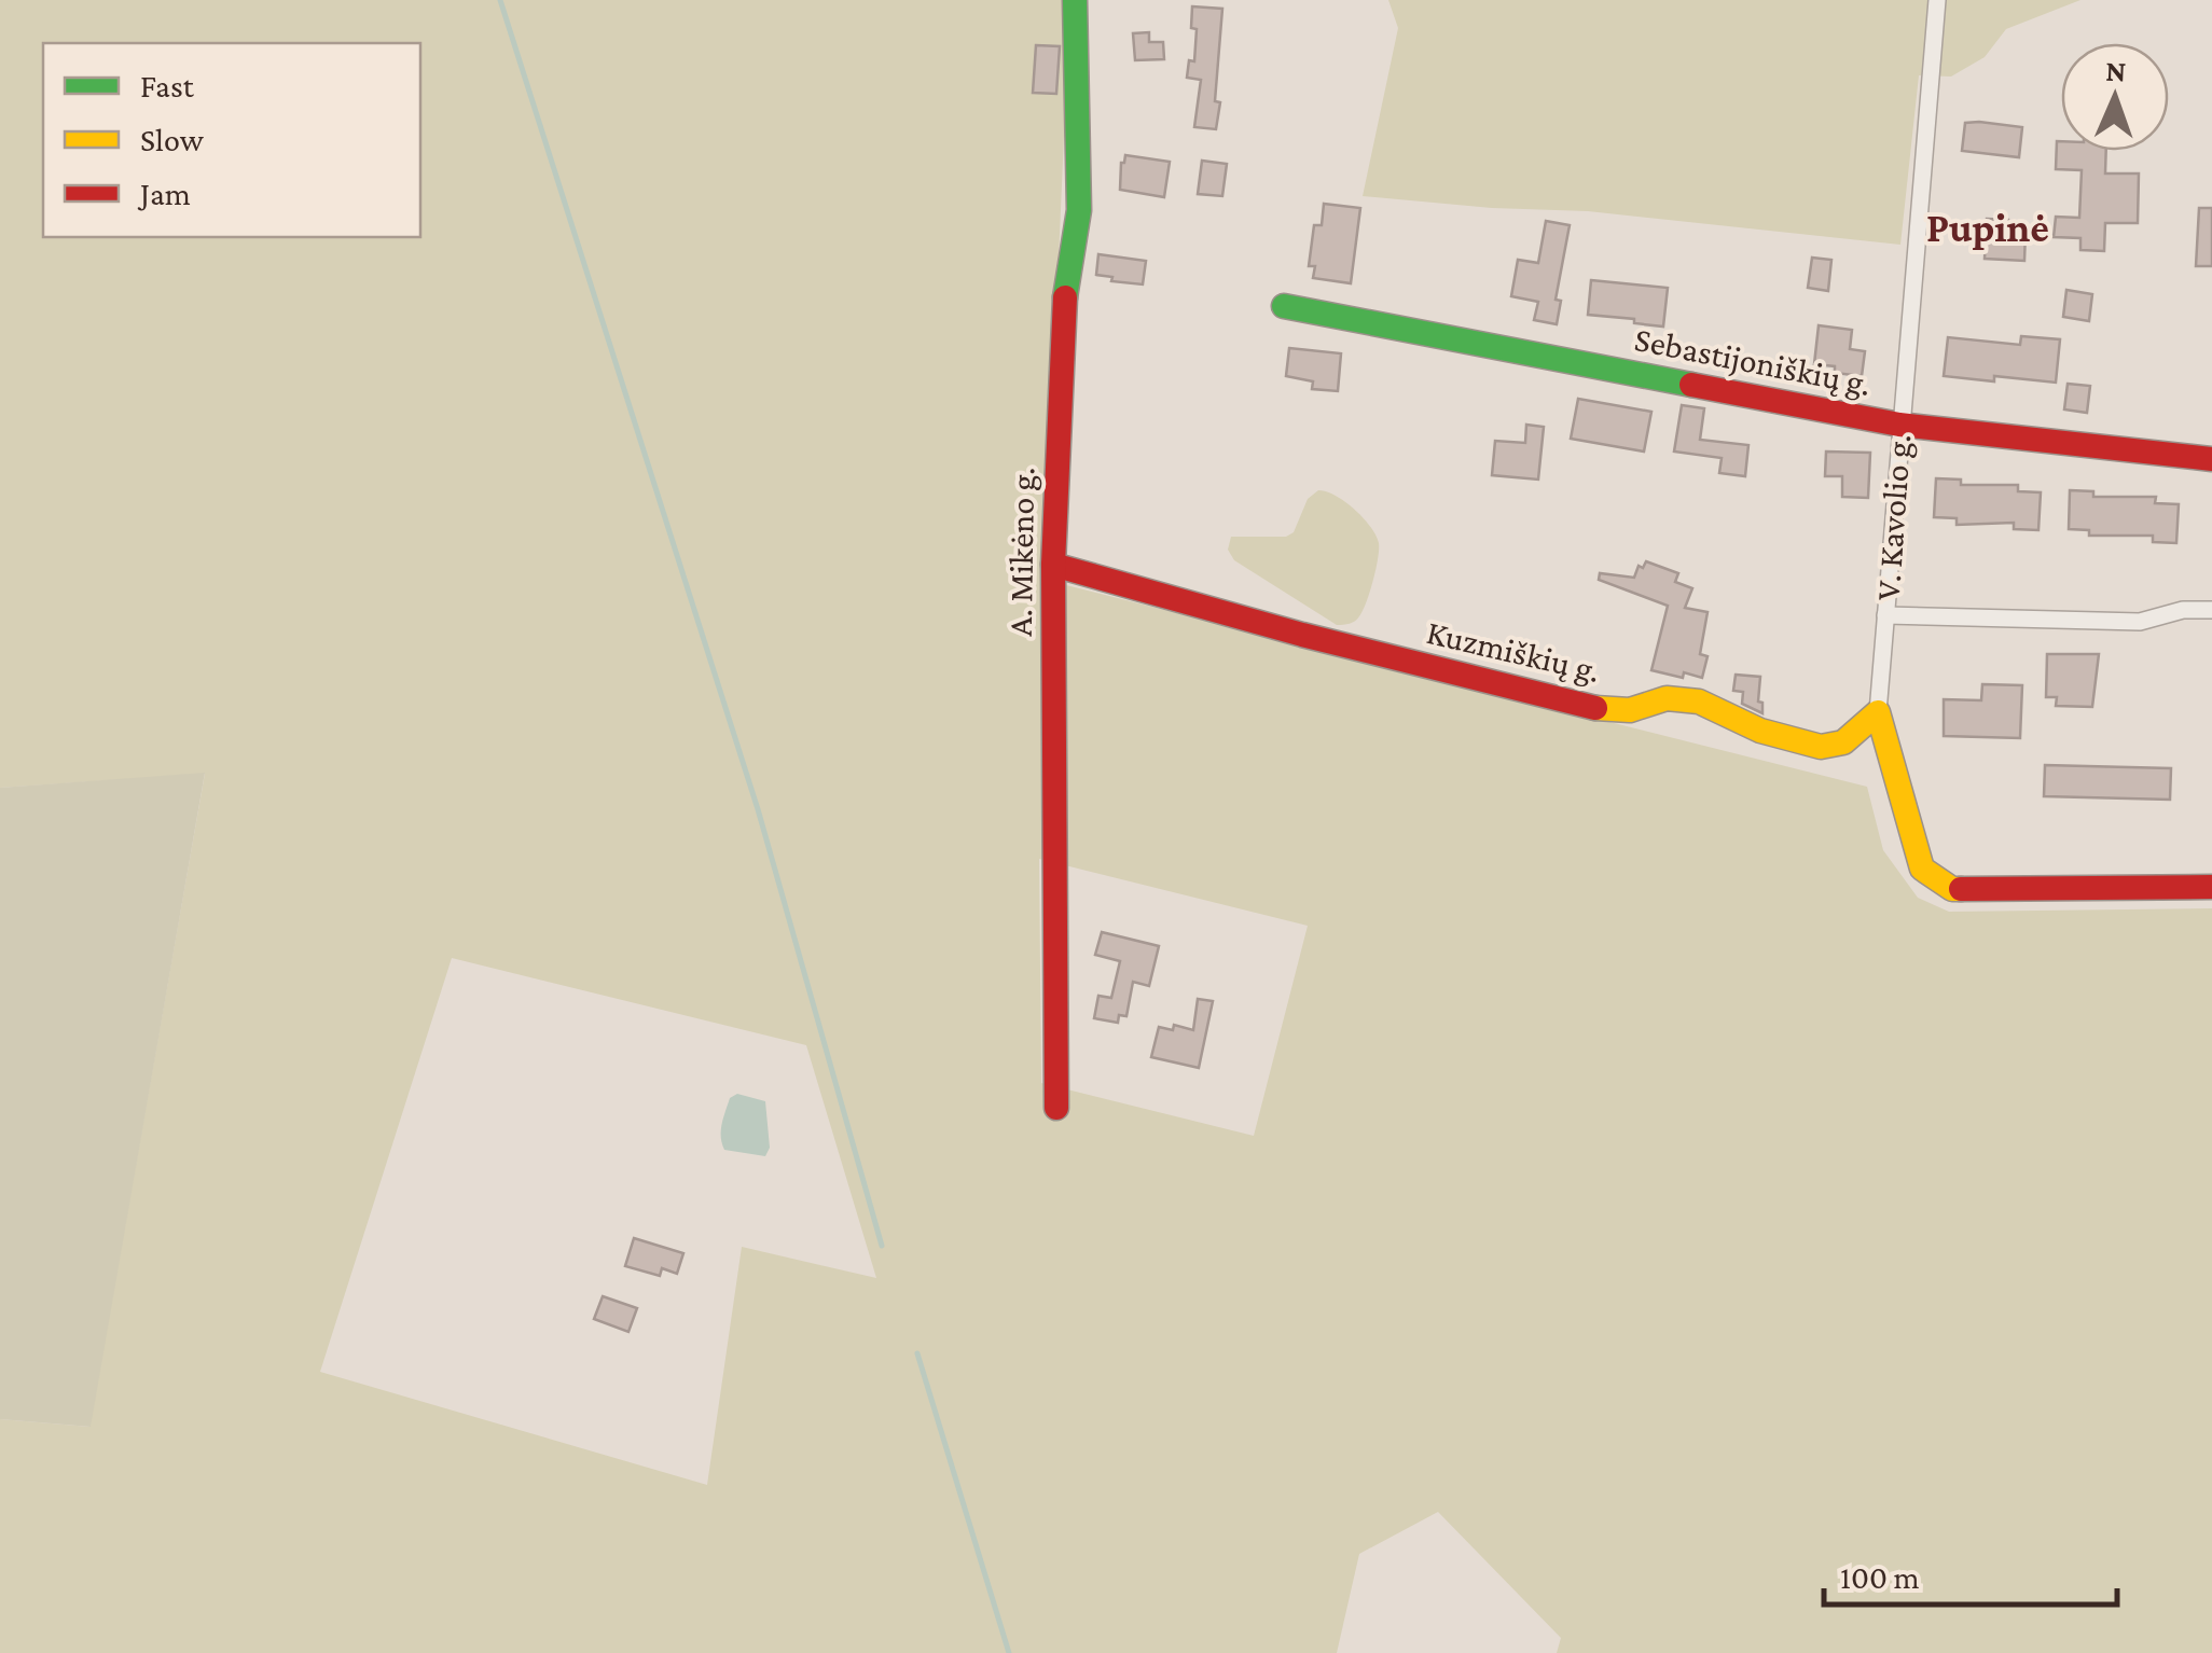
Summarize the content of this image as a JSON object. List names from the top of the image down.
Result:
{
  "streets": {
    "street": [
      "Sebastijoniškių g.",
      "V. Kavolio g.",
      "A. Mikėno g.",
      "Kuzmiškių g."
    ]
  },
  "crossings": [
    ["Sebastijoniškių g.", "V. Kavolio g."],
    ["V. Kavolio g.", "Kuzmiškių g."],
    ["A. Mikėno g.", "Kuzmiškių g."]
  ],
  "districts": ["Pupinė"],
  "legend": ["Fast", "Slow", "Jam"],
  "scale_bar": "100 m",
  "north": "top"
}
